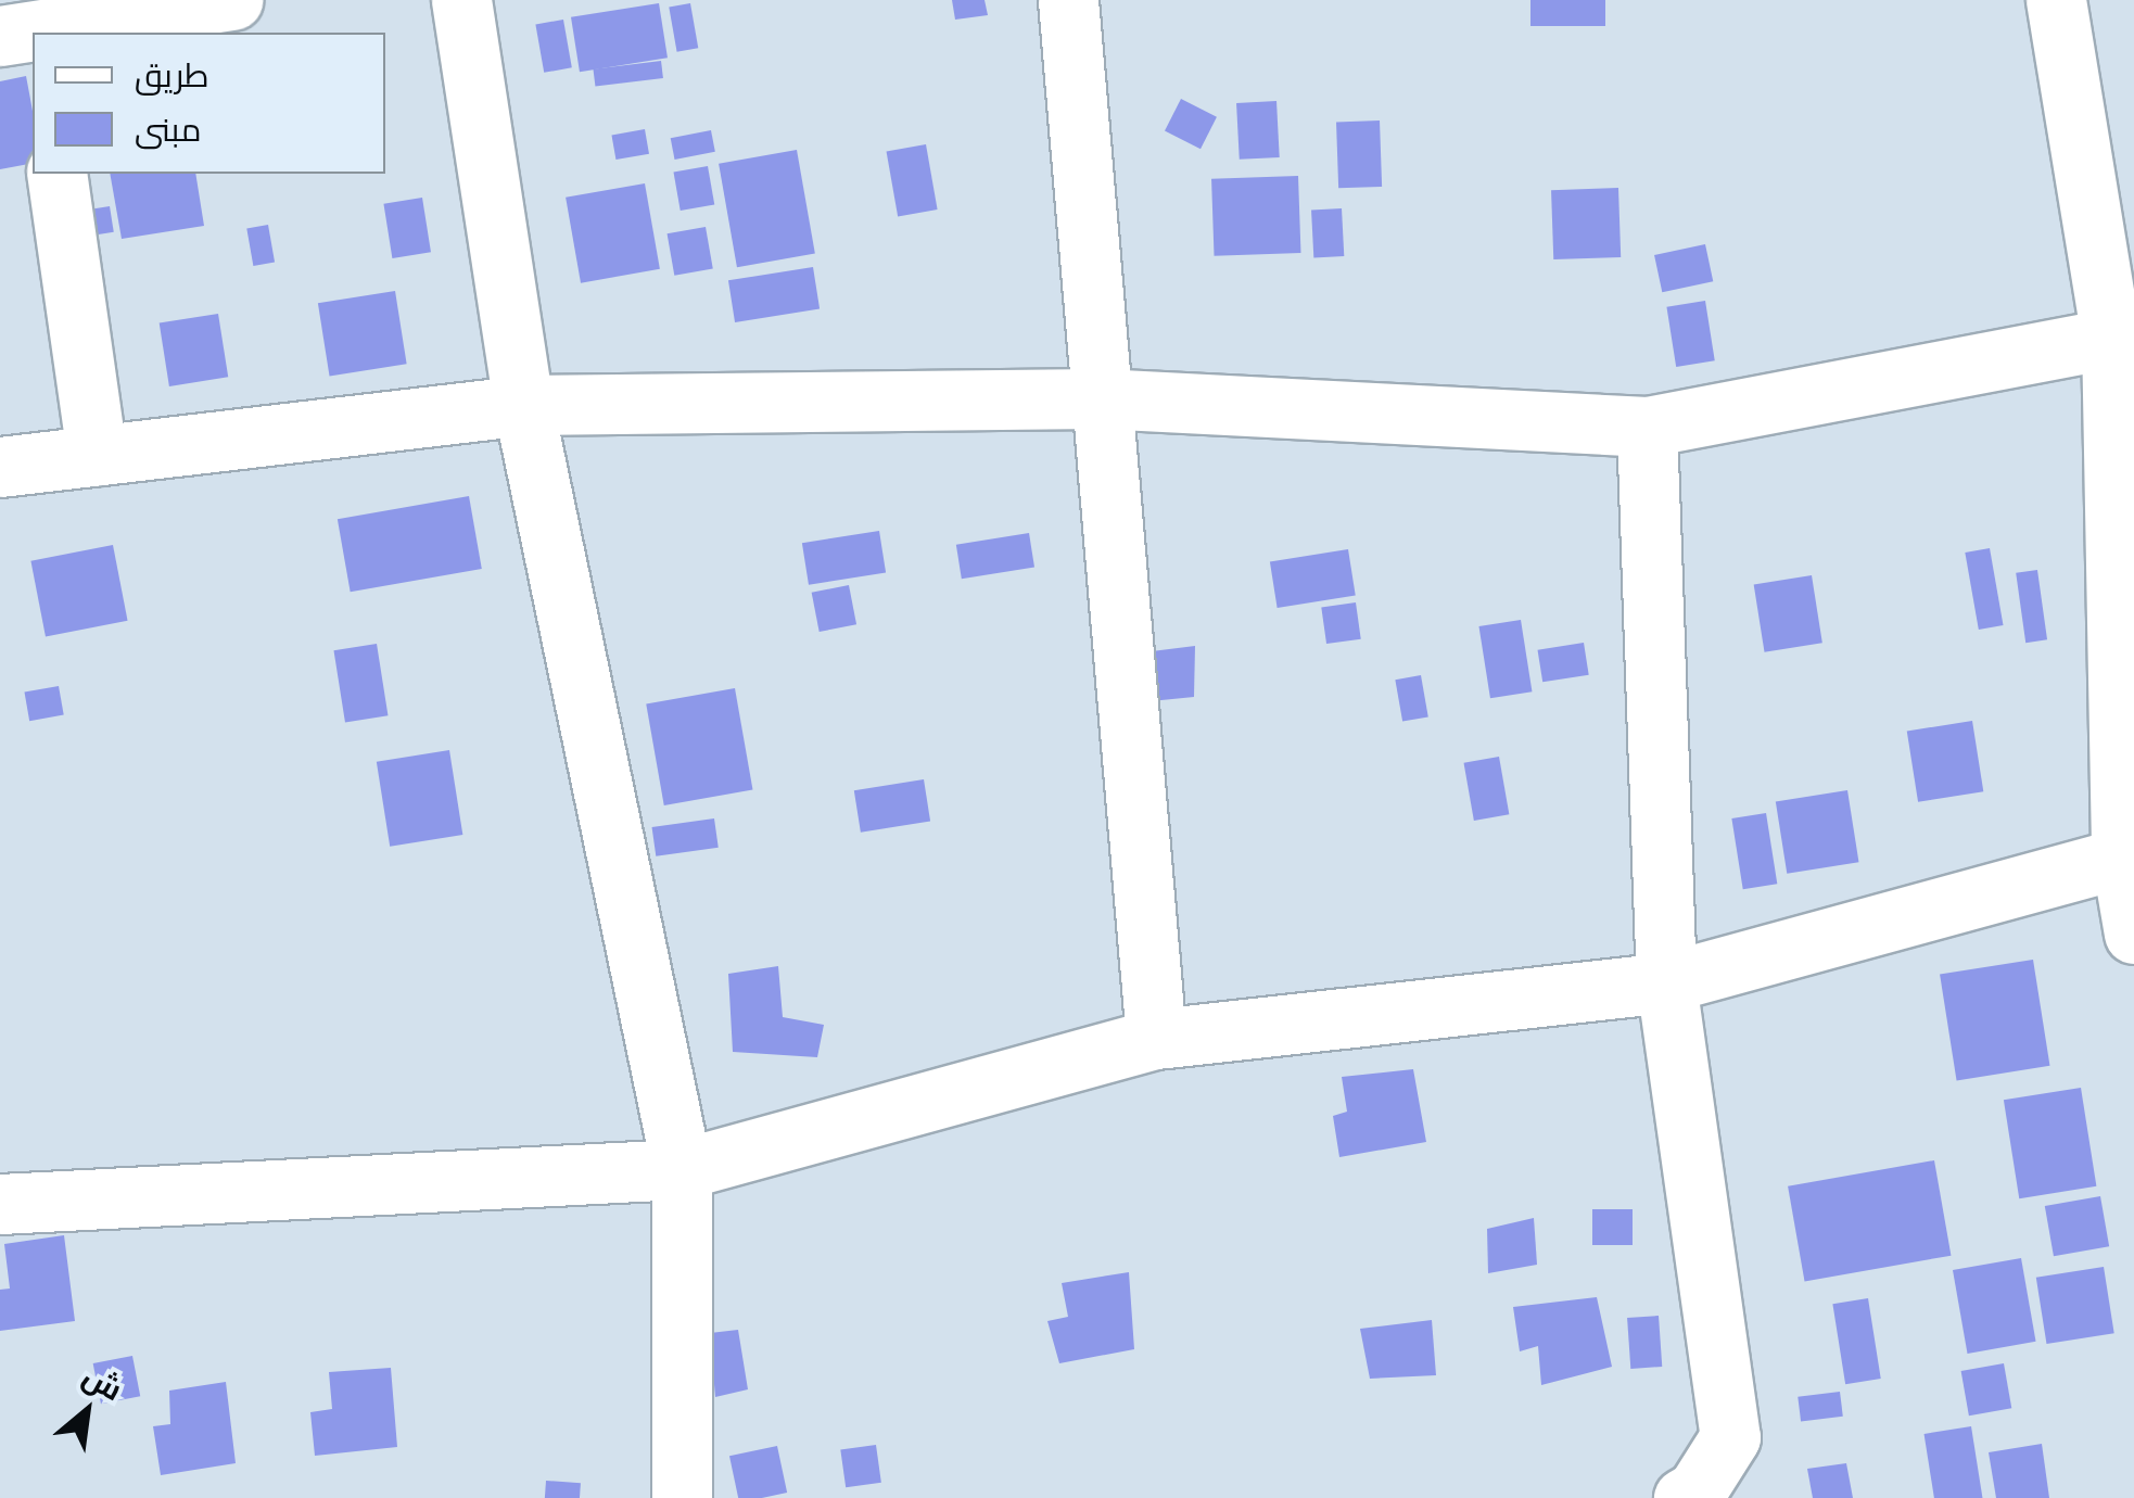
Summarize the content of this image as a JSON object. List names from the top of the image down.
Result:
{
  "legend": ["طريق", "مبنى"],
  "north": "top right"
}
